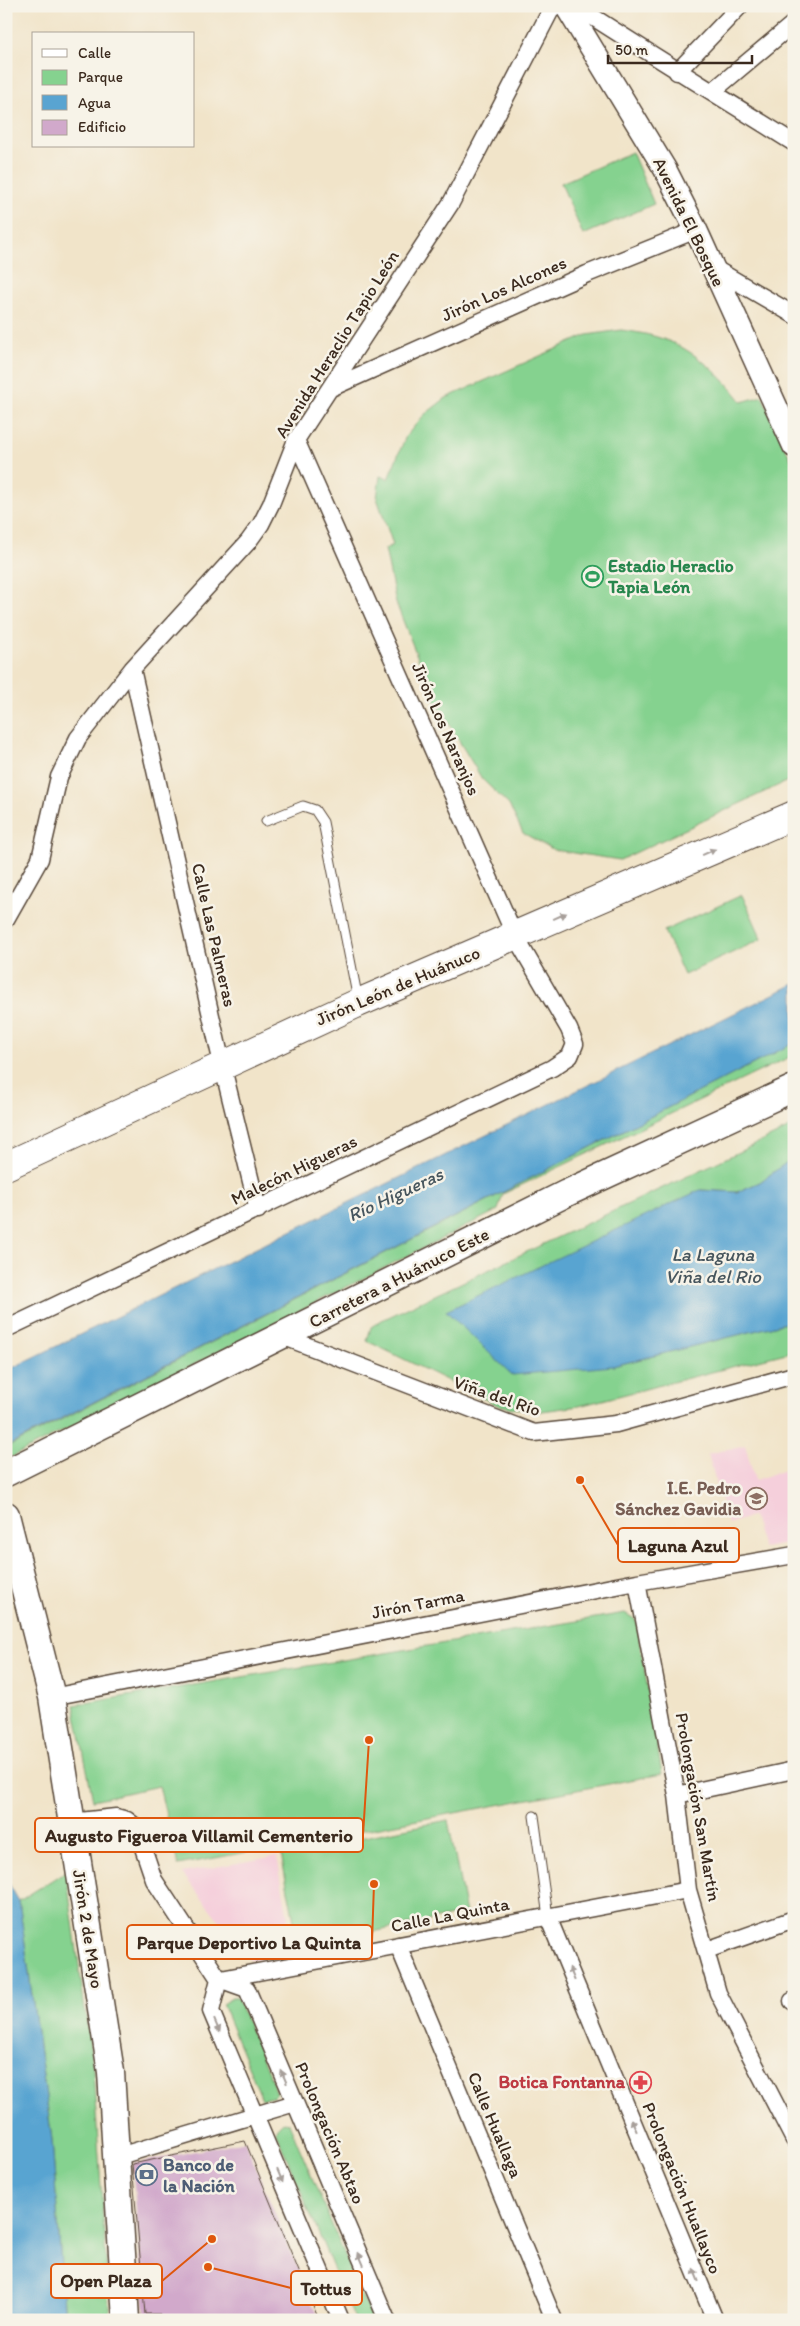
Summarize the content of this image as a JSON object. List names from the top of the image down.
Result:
{
  "streets": {
    "highway": ["Jirón León de Huánuco"],
    "main road": ["Carretera a Huánuco Este", "Jirón 2 de Mayo"],
    "street": [
      "Avenida El Bosque",
      "Jirón Los Alcones",
      "Avenida Heraclio Tapio León",
      "Jirón Los Naranjos",
      "Calle Las Palmeras",
      "Malecón Higueras",
      "Viña del Río",
      "Jirón Tarma",
      "Prolongación San Martín",
      "Calle La Quinta",
      "Calle Huallaga",
      "Prolongación Abtao",
      "Prolongación Huallayco"
    ]
  },
  "crossings": [
    ["Avenida El Bosque", "Jirón Los Alcones"],
    ["Jirón Los Alcones", "Avenida Heraclio Tapio León"],
    ["Avenida Heraclio Tapio León", "Jirón Los Naranjos"],
    ["Avenida Heraclio Tapio León", "Calle Las Palmeras"],
    ["Jirón Los Naranjos", "Jirón León de Huánuco"],
    ["Jirón Los Naranjos", "Malecón Higueras"],
    ["Calle Las Palmeras", "Jirón León de Huánuco"],
    ["Calle Las Palmeras", "Malecón Higueras"],
    ["Carretera a Huánuco Este", "Viña del Río"],
    ["Jirón Tarma", "Prolongación San Martín"],
    ["Jirón Tarma", "Jirón 2 de Mayo"],
    ["Prolongación San Martín", "Calle La Quinta"],
    ["Calle La Quinta", "Calle Huallaga"],
    ["Calle La Quinta", "Prolongación Abtao"],
    ["Calle La Quinta", "Prolongación Huallayco"]
  ],
  "one_way": ["Jirón León de Huánuco", "Prolongación Huallayco"],
  "water": ["Río Higueras", "La Laguna Viña del Rio"],
  "places": {
    "sports": ["Estadio Heraclio Tapia León"],
    "other": [
      "Laguna Azul",
      "Augusto Figueroa Villamil Cementerio",
      "Parque Deportivo La Quinta",
      "Open Plaza",
      "Tottus"
    ],
    "school or university": ["I.E. Pedro Sánchez Gavidia"],
    "pharmacy": ["Botica Fontanna"],
    "bank": ["Banco de la Nación"]
  },
  "legend": [
    "Calle",
    "Parque",
    "Agua",
    "Edificio"
  ],
  "scale_bar": "50 m"
}
